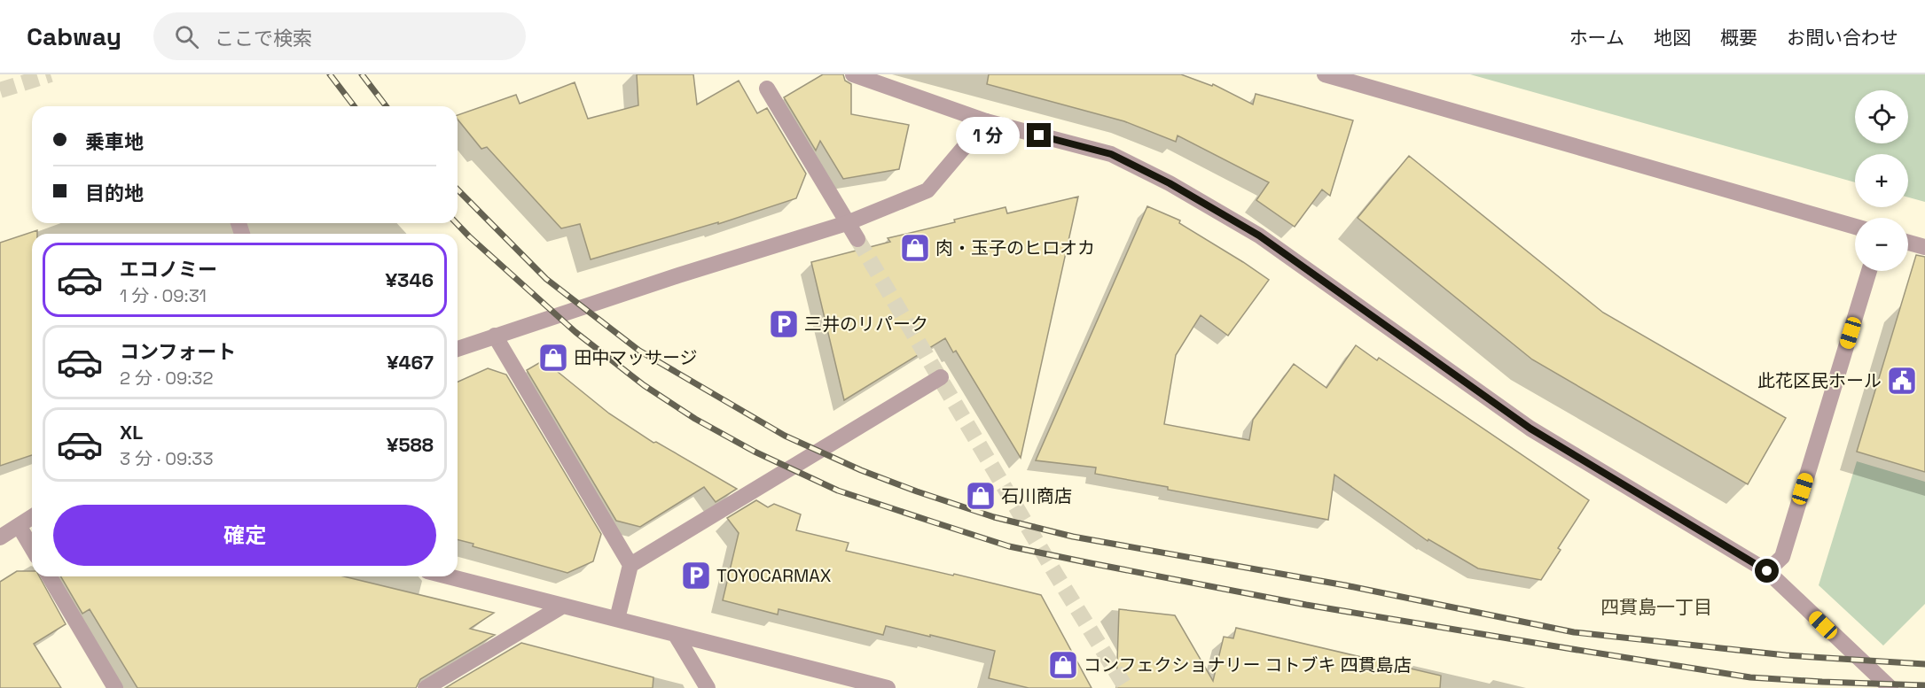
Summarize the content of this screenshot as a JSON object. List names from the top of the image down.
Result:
{
  "districts": ["四貫島一丁目"],
  "places": {
    "shop": [
      "肉・玉子のヒロオカ",
      "田中マッサージ",
      "石川商店",
      "コンフェクショナリー コトブキ 四貫島店"
    ],
    "parking": ["三井のリパーク", "TOYOCARMAX"],
    "public building": ["此花区民ホール"]
  },
  "page": {
    "header": "Cabway",
    "search": "ここで検索",
    "nav": [
      "ホーム",
      "地図",
      "概要",
      "お問い合わせ"
    ],
    "map_buttons": ["+", "−"],
    "banner": ["乗車地", "目的地"],
    "bubble": "1 分",
    "list": [
      {
        "name": "エコノミー",
        "note": "1 分 · 09:31",
        "value": "¥346"
      },
      {
        "name": "コンフォート",
        "note": "2 分 · 09:32",
        "value": "¥467"
      },
      {
        "name": "XL",
        "note": "3 分 · 09:33",
        "value": "¥588"
      }
    ],
    "buttons": "確定"
  }
}
